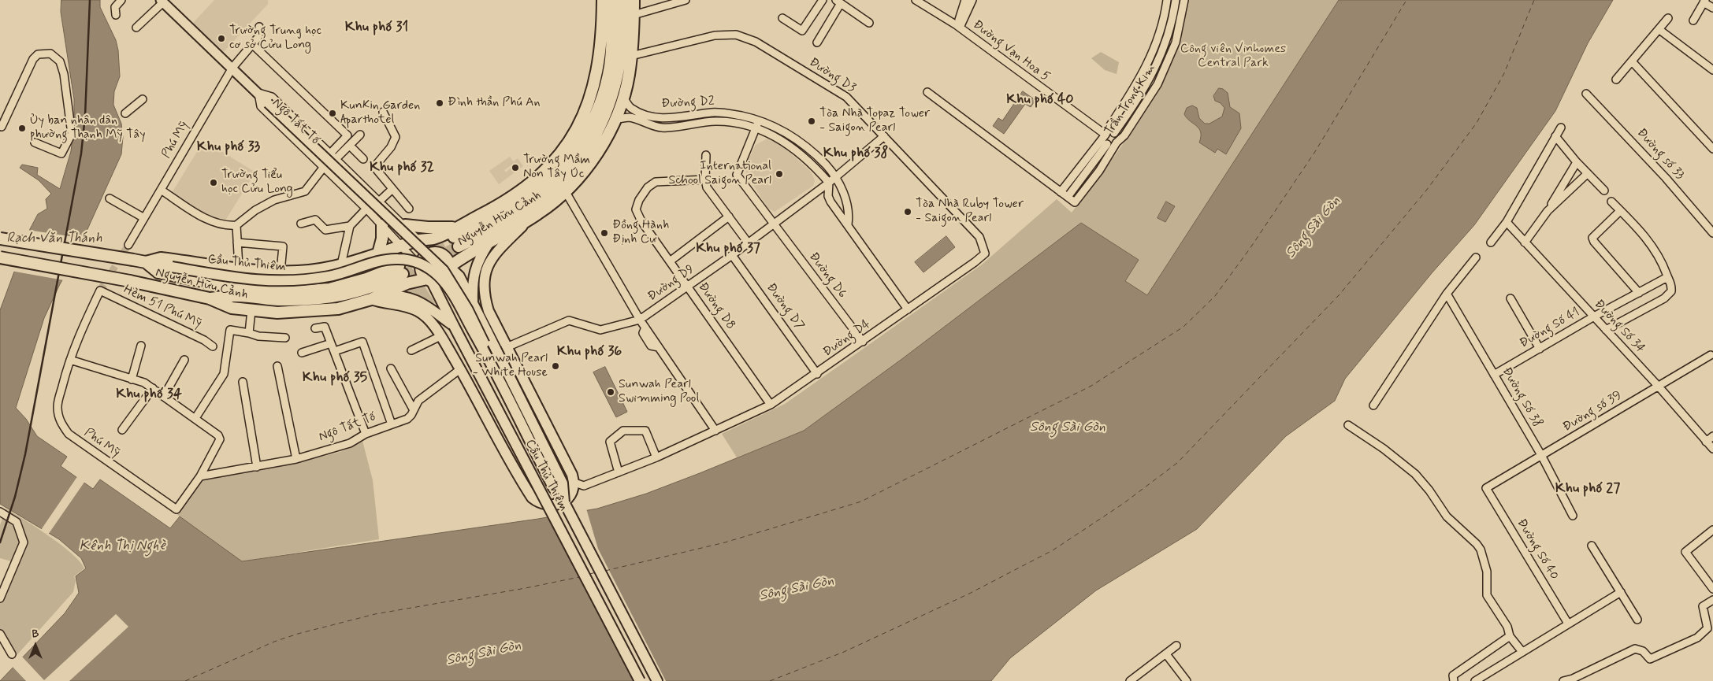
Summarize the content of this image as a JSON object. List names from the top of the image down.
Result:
{
  "streets": {
    "main road": ["Nguyễn Hữu Cảnh", "Cầu Thủ Thiêm"],
    "street": [
      "Đường Vạn Hoa 5",
      "Đường D3",
      "Trần Trọng Kim",
      "Đường D2",
      "Ngô Tất Tố",
      "Phú Mỹ",
      "Đường số 33",
      "Đường D6",
      "Đường D9",
      "Đường D8",
      "Hẻm 51 Phú Mỹ",
      "Đường D7",
      "Đường Số 34",
      "Đường Số 41",
      "Đường D4",
      "Đường Số 38",
      "Đường số 39",
      "Đường Số 40"
    ]
  },
  "crossings": [
    ["Đường Vạn Hoa 5", "Trần Trọng Kim"],
    ["Đường D3", "Nguyễn Hữu Cảnh"],
    ["Đường D3", "Đường D9"],
    ["Đường D3", "Đường D4"],
    ["Đường D2", "Nguyễn Hữu Cảnh"],
    ["Đường D2", "Đường D6"],
    ["Đường D2", "Đường D9"],
    ["Ngô Tất Tố", "Phú Mỹ"],
    ["Ngô Tất Tố", "Nguyễn Hữu Cảnh"],
    ["Ngô Tất Tố", "Cầu Thủ Thiêm"],
    ["Phú Mỹ", "Hẻm 51 Phú Mỹ"],
    ["Nguyễn Hữu Cảnh", "Cầu Thủ Thiêm"],
    ["Đường D6", "Đường D9"],
    ["Đường D6", "Đường D4"],
    ["Đường D9", "Đường D8"],
    ["Đường D9", "Đường D7"],
    ["Đường D8", "Đường D4"],
    ["Đường D7", "Đường D4"],
    ["Đường Số 34", "Đường Số 41"],
    ["Đường Số 34", "Đường số 39"],
    ["Đường Số 41", "Đường Số 38"],
    ["Đường Số 38", "Đường số 39"],
    ["Đường số 39", "Đường Số 40"]
  ],
  "districts": [
    "Khu phố 31",
    "Khu phố 40",
    "Khu phố 33",
    "Khu phố 38",
    "Khu phố 32",
    "Khu phố 37",
    "Khu phố 36",
    "Khu phố 35",
    "Khu phố 34",
    "Khu phố 27"
  ],
  "water": ["Sông Sài Gòn", "Rạch Văn Thánh", "Kênh Thị Nghè"],
  "parks": ["Công viên Vinhomes Central Park"],
  "places": [
    "Trường Trung học cơ sở Cửu Long",
    "Đình thần Phú An",
    "KunKin Garden Aparthotel",
    "Tòa Nhà Topaz Tower - Saigon Pearl",
    "Ủy ban nhân dân phường Thạnh Mỹ Tây",
    "Trường Mầm Non Tây Úc",
    "International School Saigon Pearl",
    "Trường Tiểu học Cửu Long",
    "Tòa Nhà Ruby Tower - Saigon Pearl",
    "Đồng Hành Định Cư",
    "Sunwah Pearl - White House",
    "Sunwah Pearl Swimming Pool"
  ],
  "north": "top"
}
